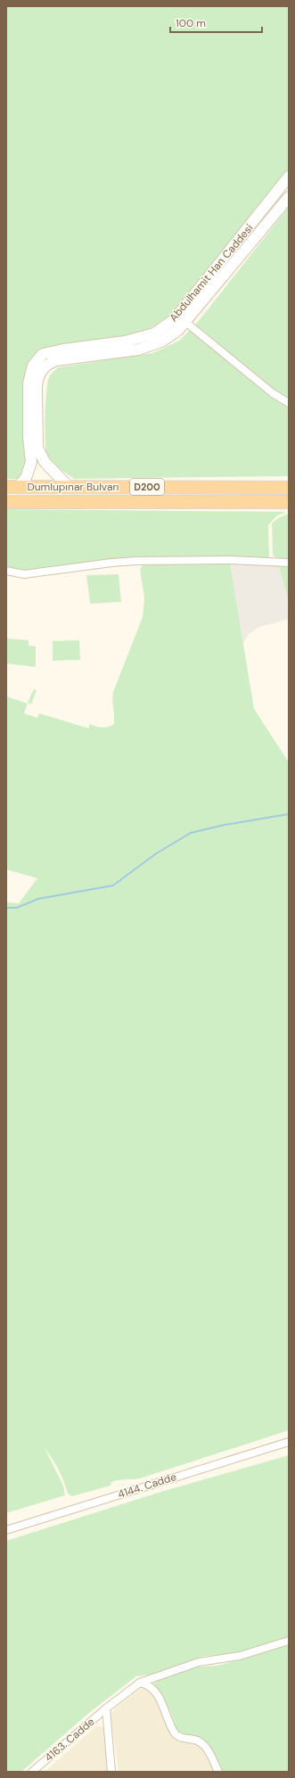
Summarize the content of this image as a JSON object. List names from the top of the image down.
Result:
{
  "streets": {
    "highway": ["Dumlupınar Bulvarı", "D200"],
    "main road": ["Abdulhamit Han Caddesi"],
    "street": ["4144. Cadde", "4163. Cadde"]
  },
  "crossings": [
    ["Abdulhamit Han Caddesi", "Dumlupınar Bulvarı"]
  ],
  "scale_bar": "100 m"
}
